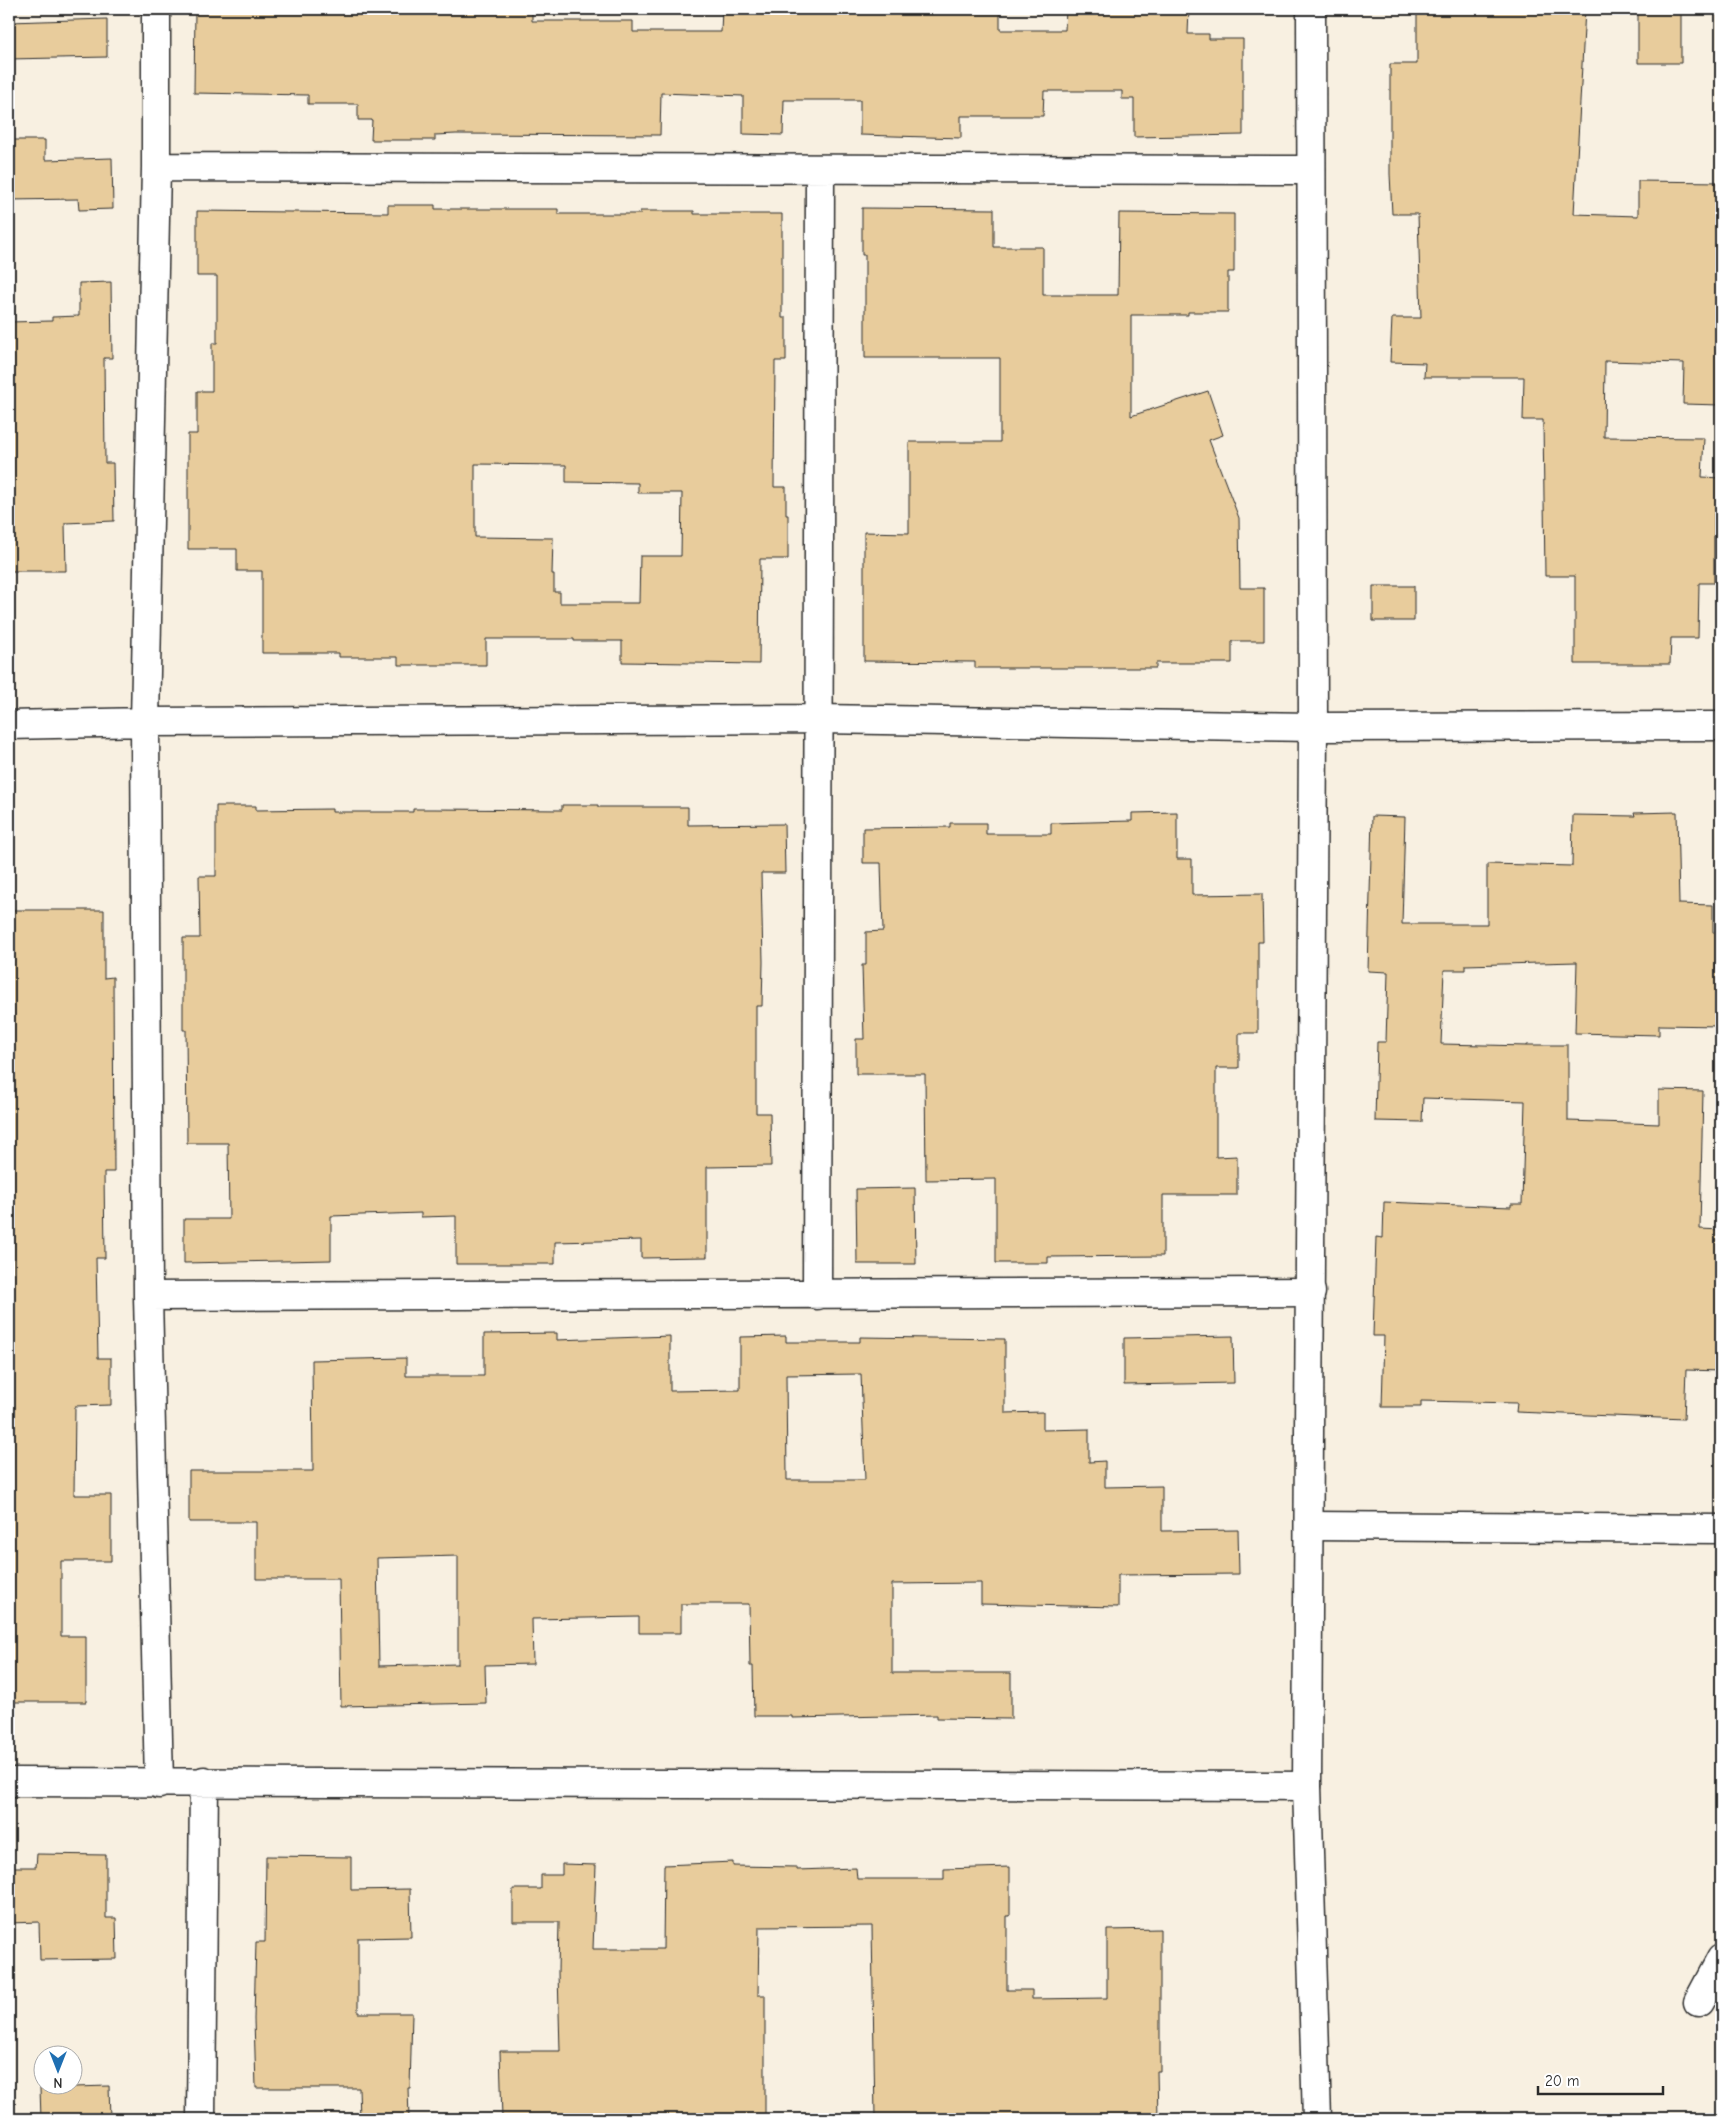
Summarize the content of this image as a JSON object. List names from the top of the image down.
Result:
{
  "scale_bar": "20 m",
  "north": "bottom"
}
